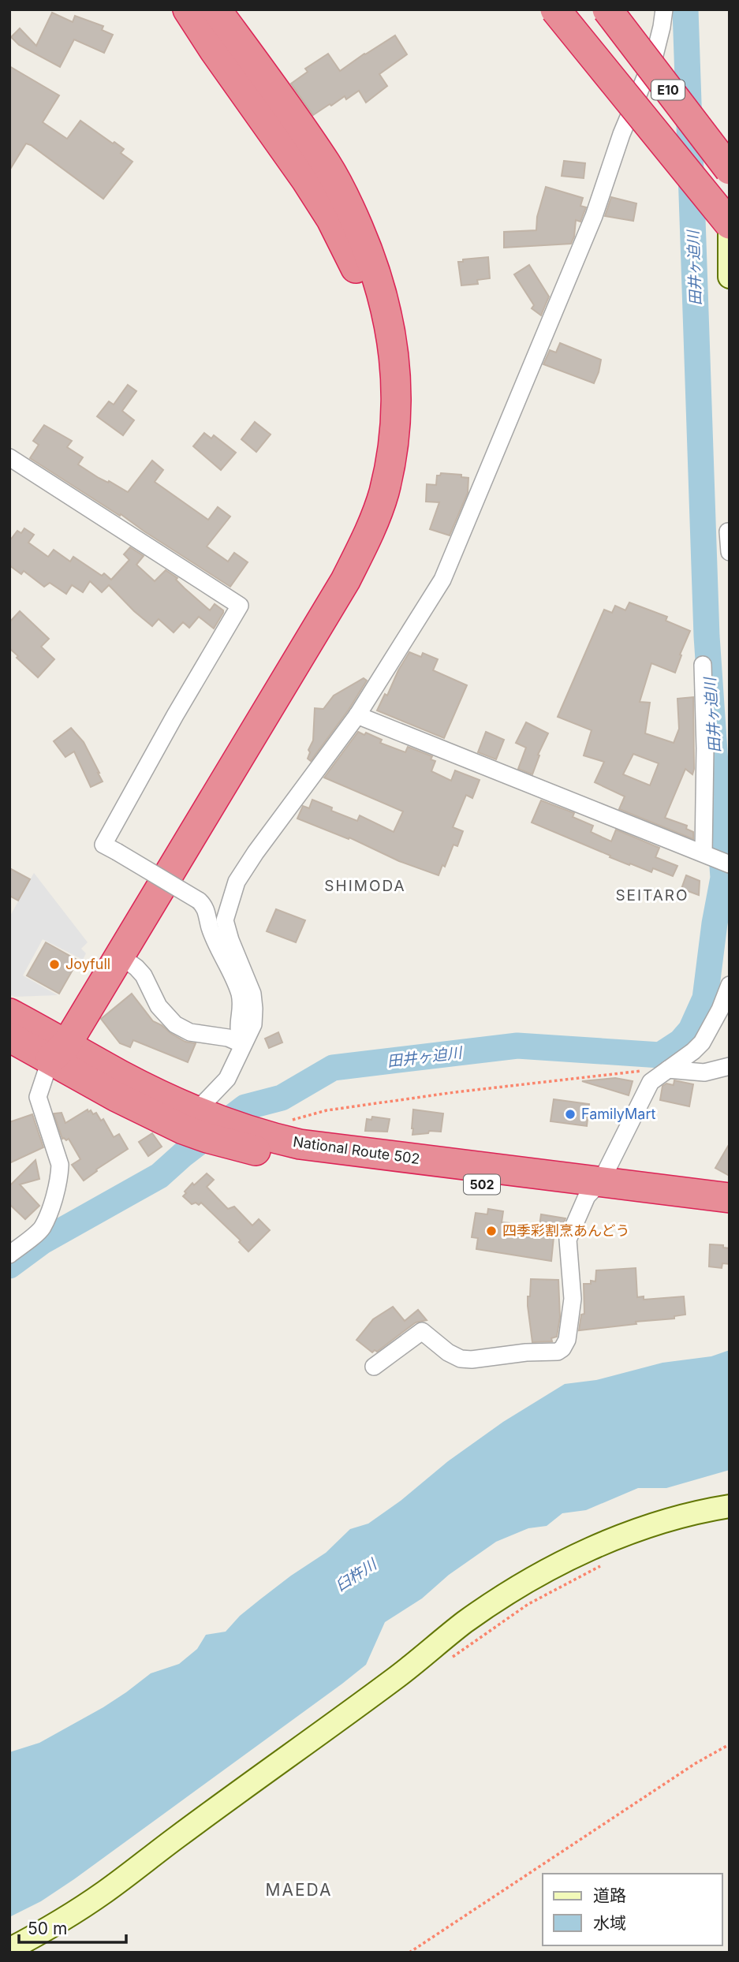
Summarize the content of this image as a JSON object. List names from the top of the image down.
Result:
{
  "streets": {
    "highway": ["E10", "National Route 502", "502"]
  },
  "districts": ["SHIMODA", "SEITARO", "MAEDA"],
  "water": ["田井ヶ迫川", "臼杵川"],
  "places": ["Joyfull", "FamilyMart", "四季彩割烹あんどう"],
  "legend": ["道路", "水域"],
  "scale_bar": "50 m"
}
